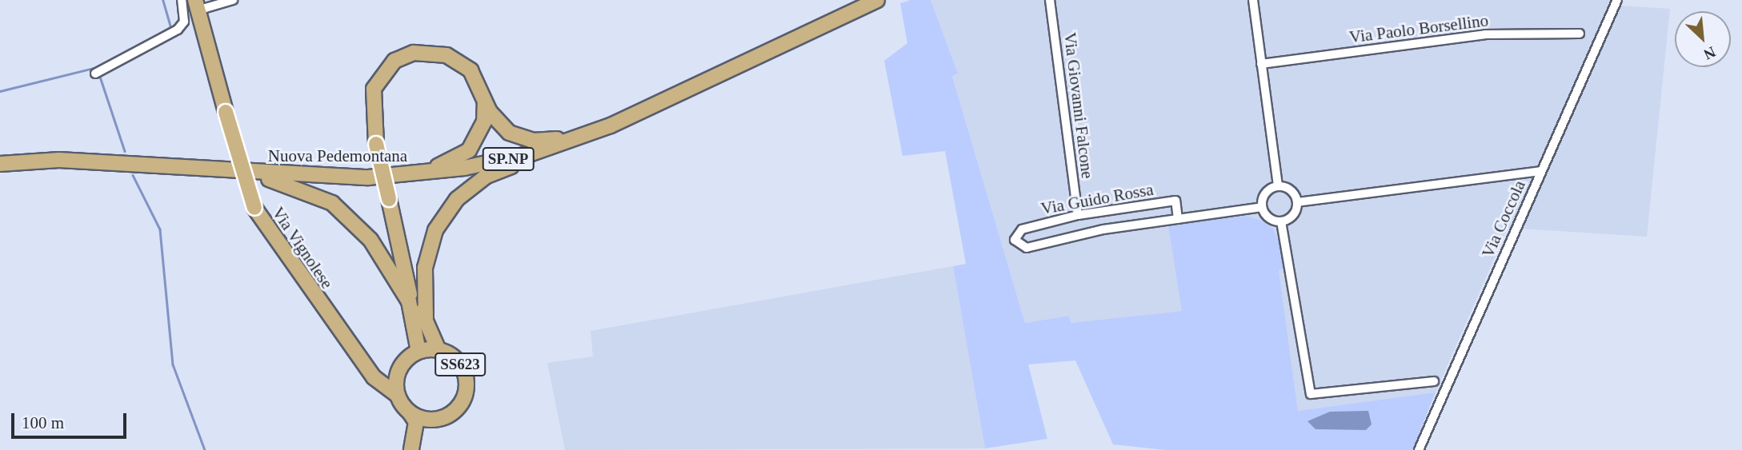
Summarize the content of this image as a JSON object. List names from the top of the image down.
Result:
{
  "streets": {
    "main road": [
      "Nuova Pedemontana",
      "SP.NP",
      "Via Vignolese",
      "SS623"
    ],
    "street": [
      "Via Paolo Borsellino",
      "Via Giovanni Falcone",
      "Via Guido Rossa",
      "Via Coccola"
    ]
  },
  "crossings": [
    ["Via Giovanni Falcone", "Via Guido Rossa"],
    ["Via Vignolese", "SS623"]
  ],
  "scale_bar": "100 m",
  "north": "bottom right"
}
